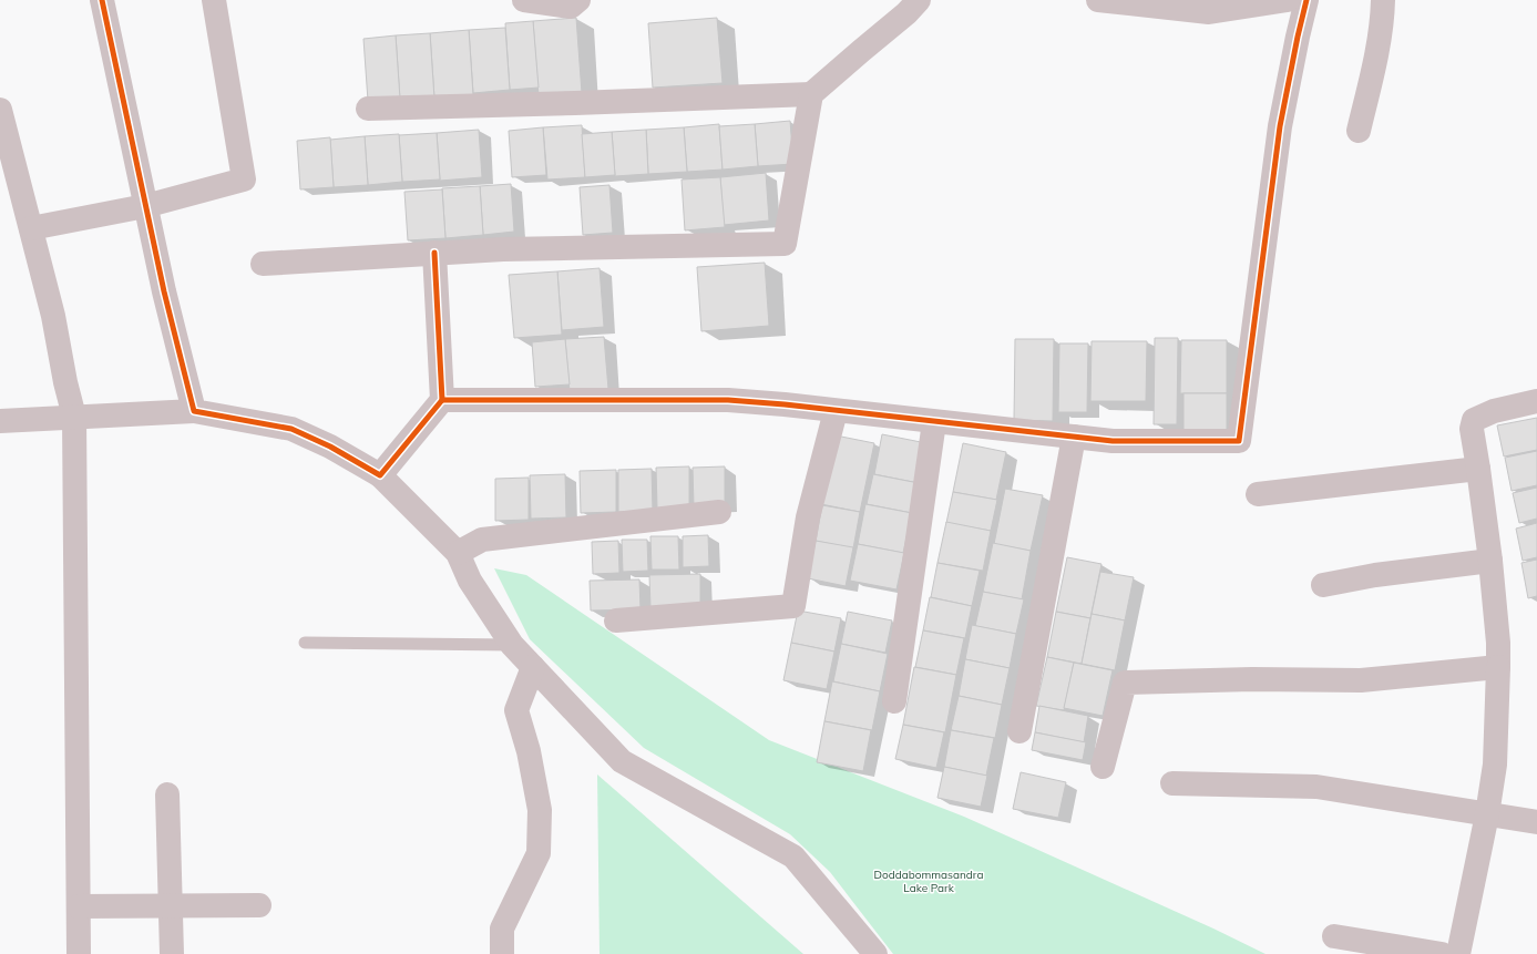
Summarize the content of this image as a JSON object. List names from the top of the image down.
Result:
{
  "parks": ["Doddabommasandra Lake Park"]
}
